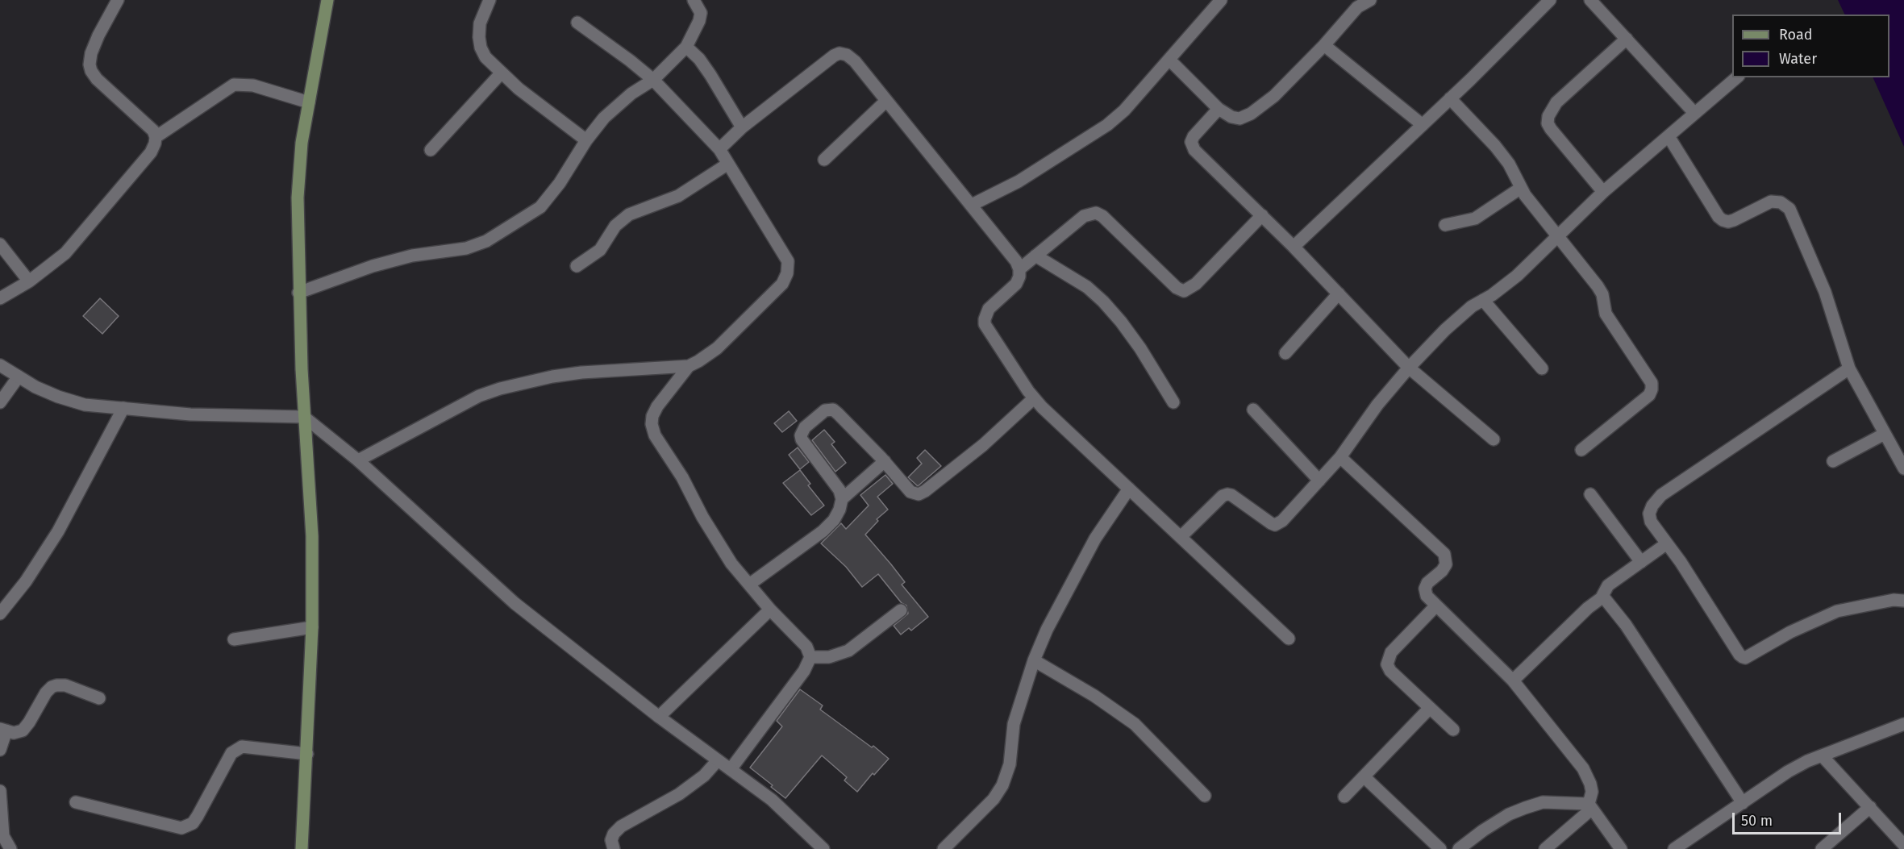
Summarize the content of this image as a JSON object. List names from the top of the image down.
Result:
{
  "legend": ["Road", "Water"],
  "scale_bar": "50 m"
}
